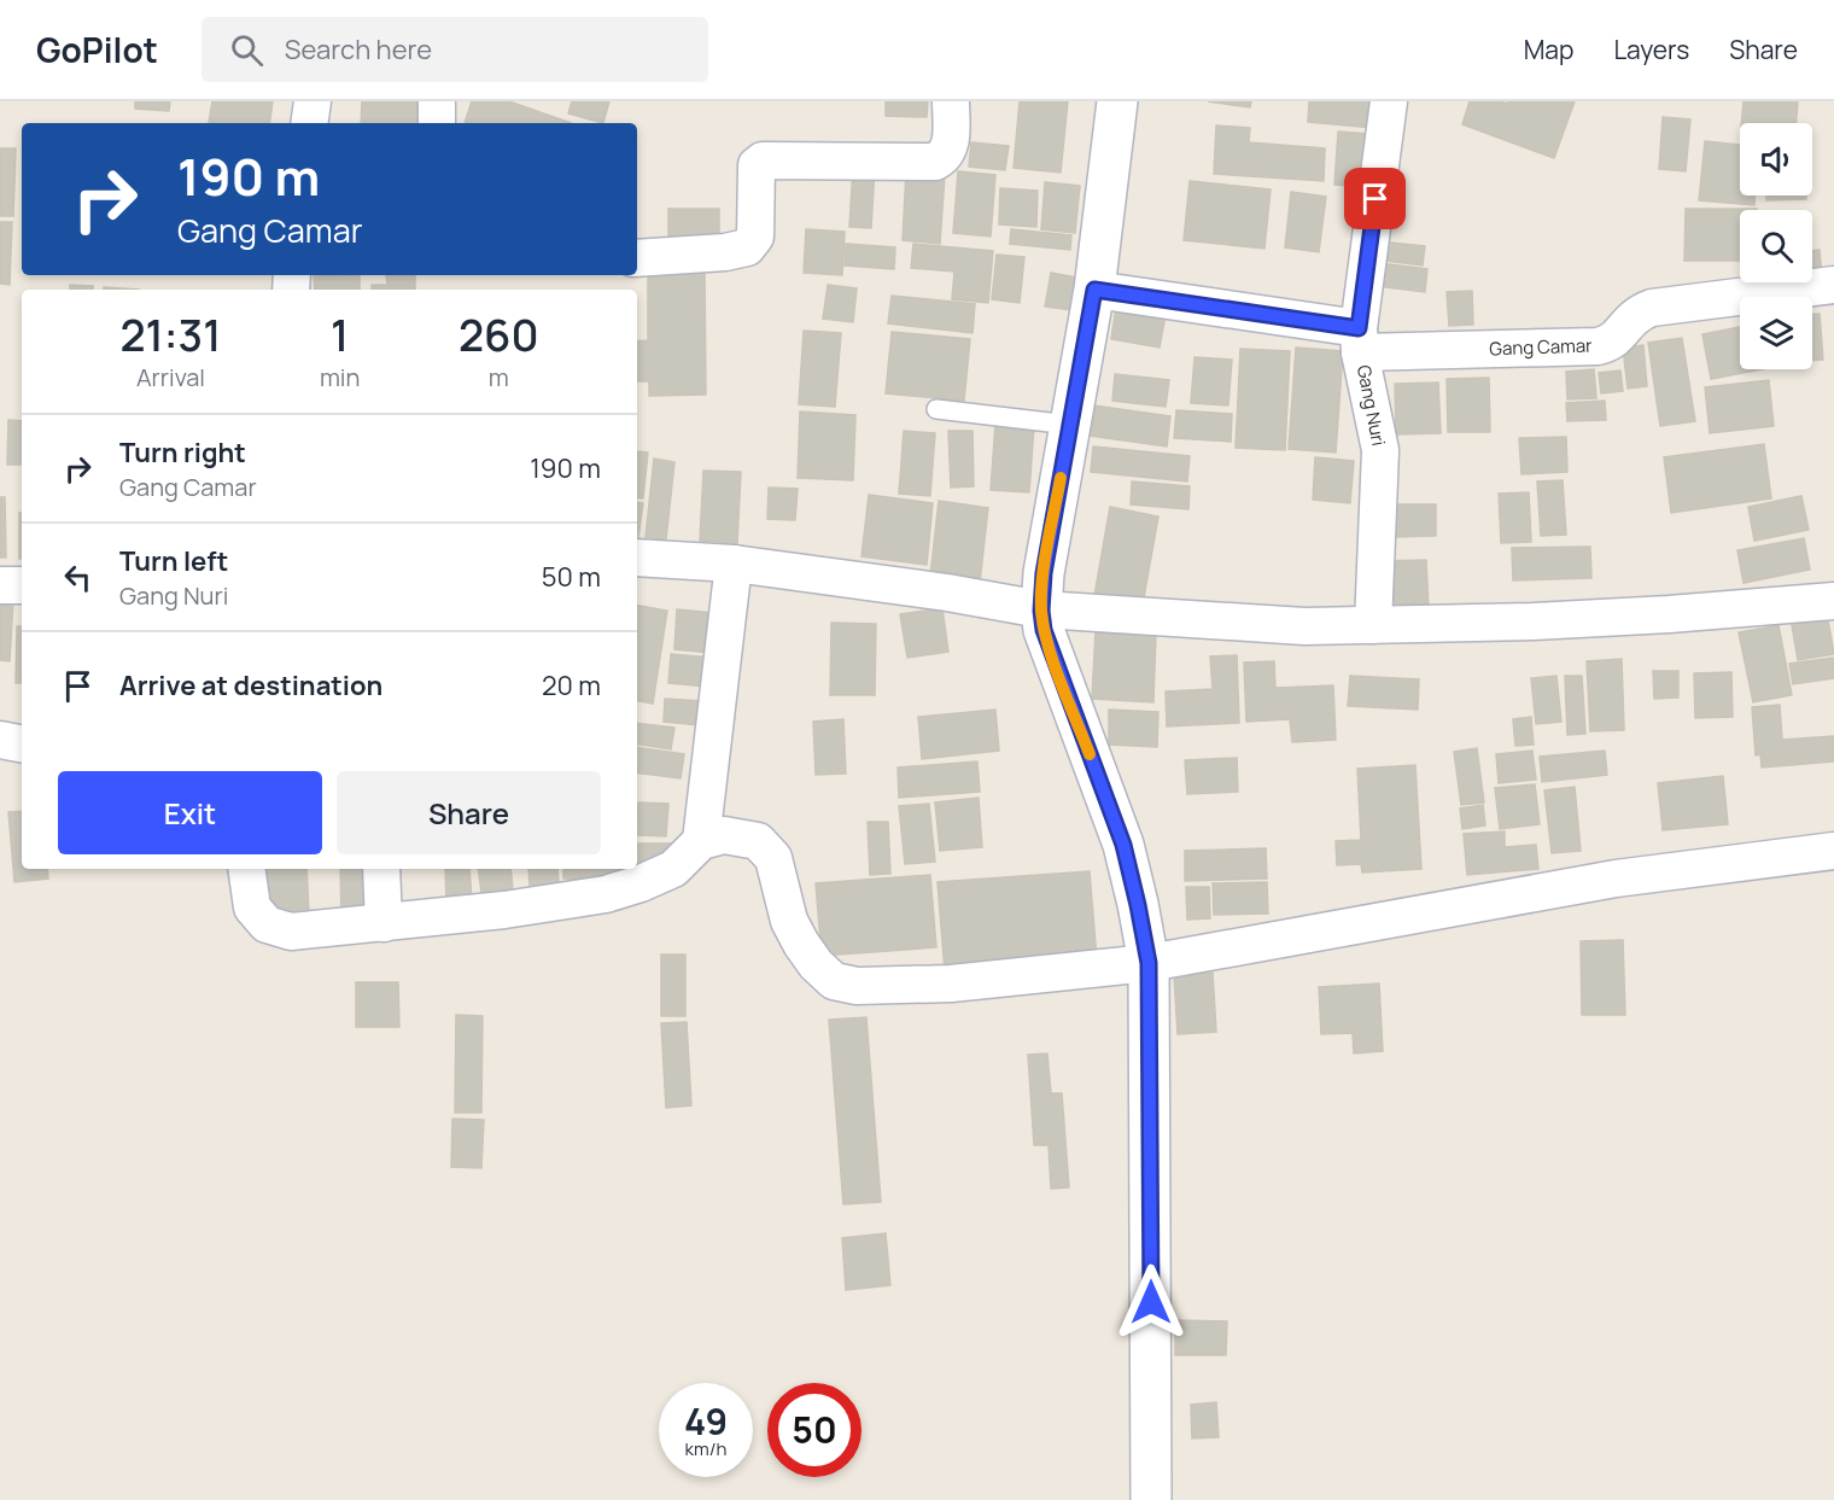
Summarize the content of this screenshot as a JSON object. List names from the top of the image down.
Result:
{
  "streets": {
    "street": ["Gang Camar", "Gang Nuri"]
  },
  "crossings": [
    ["Gang Camar", "Gang Nuri"]
  ],
  "page": {
    "header": "GoPilot",
    "search": "Search here",
    "nav": ["Map", "Layers", "Share"],
    "turn": ["190 m", "Gang Camar"],
    "eta": [
      "21:31",
      "Arrival",
      "1",
      "min",
      "260",
      "m"
    ],
    "list": [
      {
        "name": "Turn right",
        "note": "Gang Camar",
        "value": "190 m"
      },
      {
        "name": "Turn left",
        "note": "Gang Nuri",
        "value": "50 m"
      },
      {
        "name": "Arrive at destination",
        "value": "20 m"
      }
    ],
    "buttons": ["Exit", "Share"],
    "speed": "49 km/h",
    "limit": "50"
  }
}
